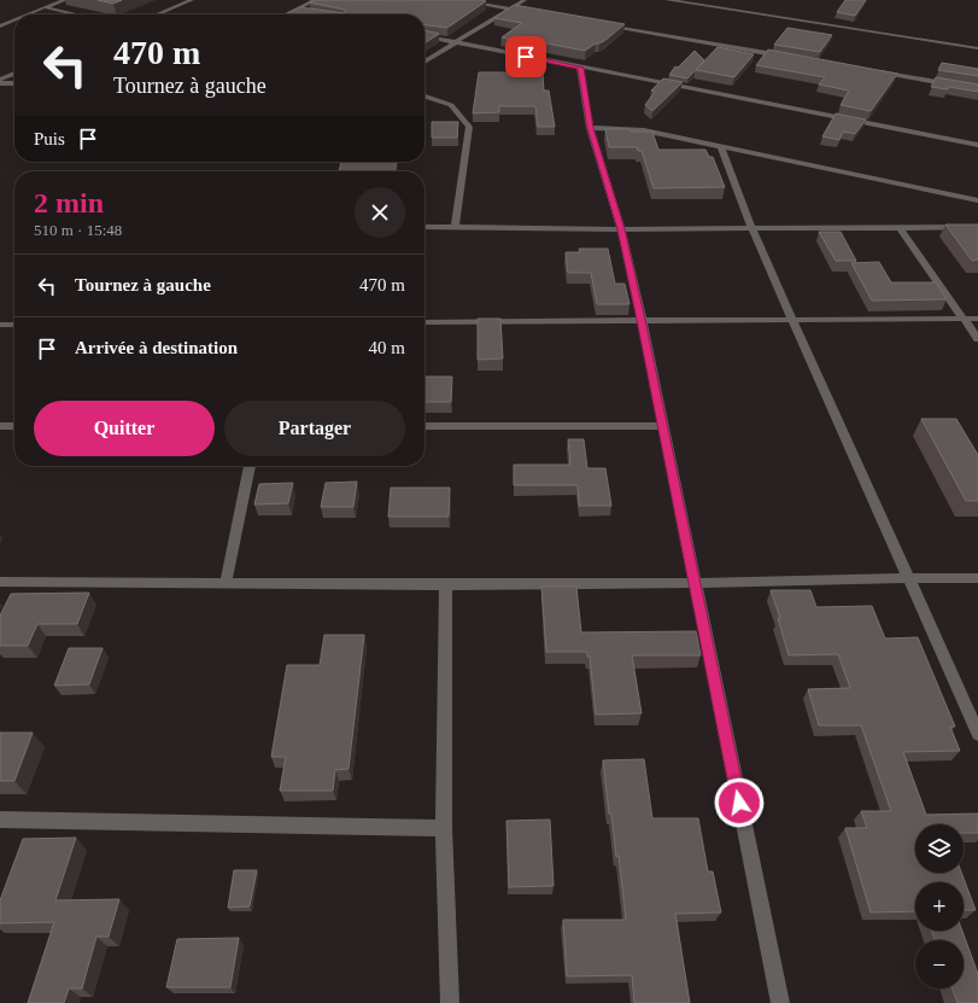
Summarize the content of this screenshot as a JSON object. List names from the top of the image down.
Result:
{
  "page": {
    "turn": ["470 m", "Tournez à gauche"],
    "then": "Puis",
    "heading": ["2 min", "510 m · 15:48"],
    "list": [
      {
        "name": "Tournez à gauche",
        "value": "470 m"
      },
      {
        "name": "Arrivée à destination",
        "value": "40 m"
      }
    ],
    "buttons": ["Quitter", "Partager"],
    "map_buttons": ["+", "−"]
  }
}
